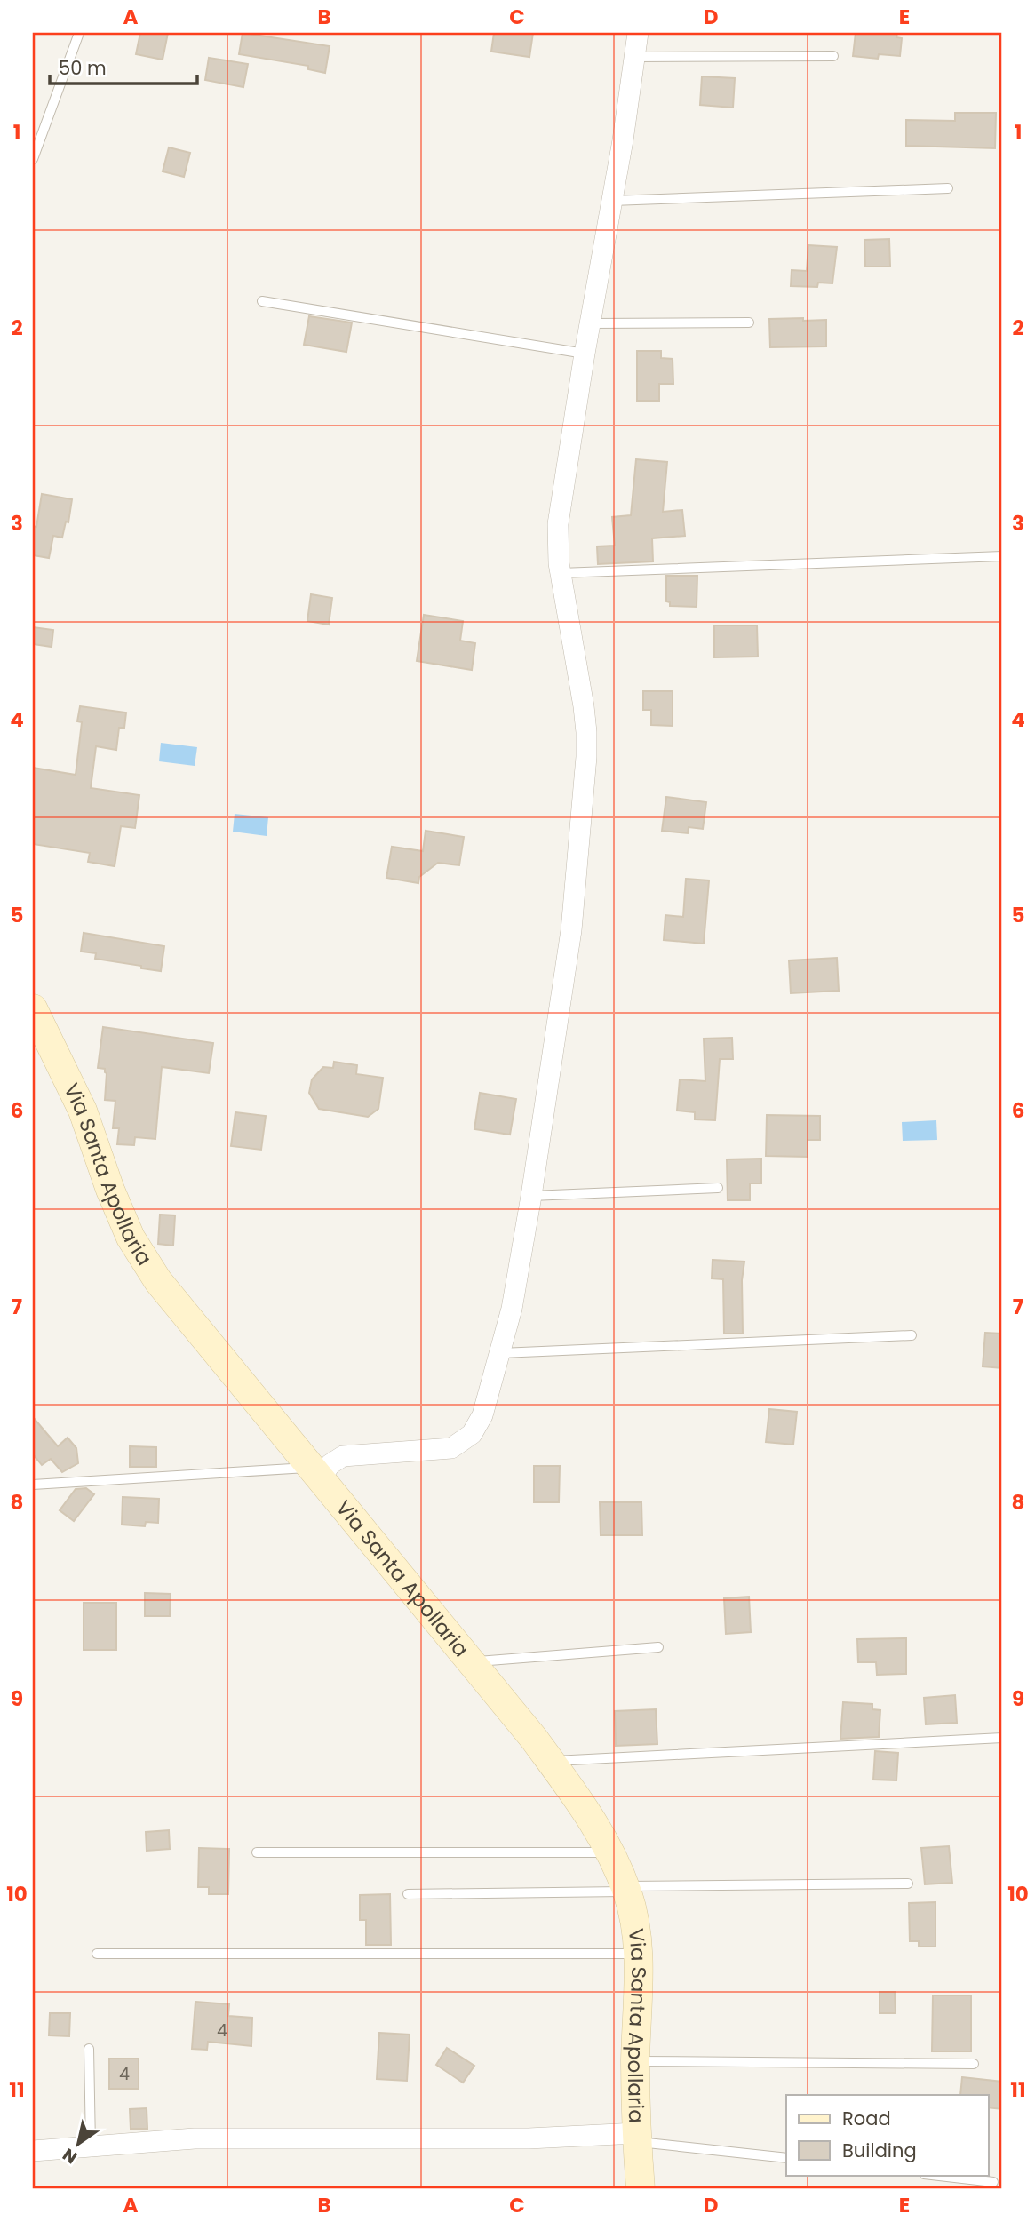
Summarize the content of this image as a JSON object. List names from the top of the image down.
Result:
{
  "streets": {
    "street": ["Via Santa Apollaria"]
  },
  "house_numbers": ["4", "4"],
  "legend": ["Road", "Building"],
  "scale_bar": "50 m",
  "north": "bottom left",
  "grid": {
    "columns": [
      "A",
      "B",
      "C",
      "D",
      "E"
    ],
    "rows": [
      "1",
      "2",
      "3",
      "4",
      "5",
      "6",
      "7",
      "8",
      "9",
      "10",
      "11"
    ]
  }
}
